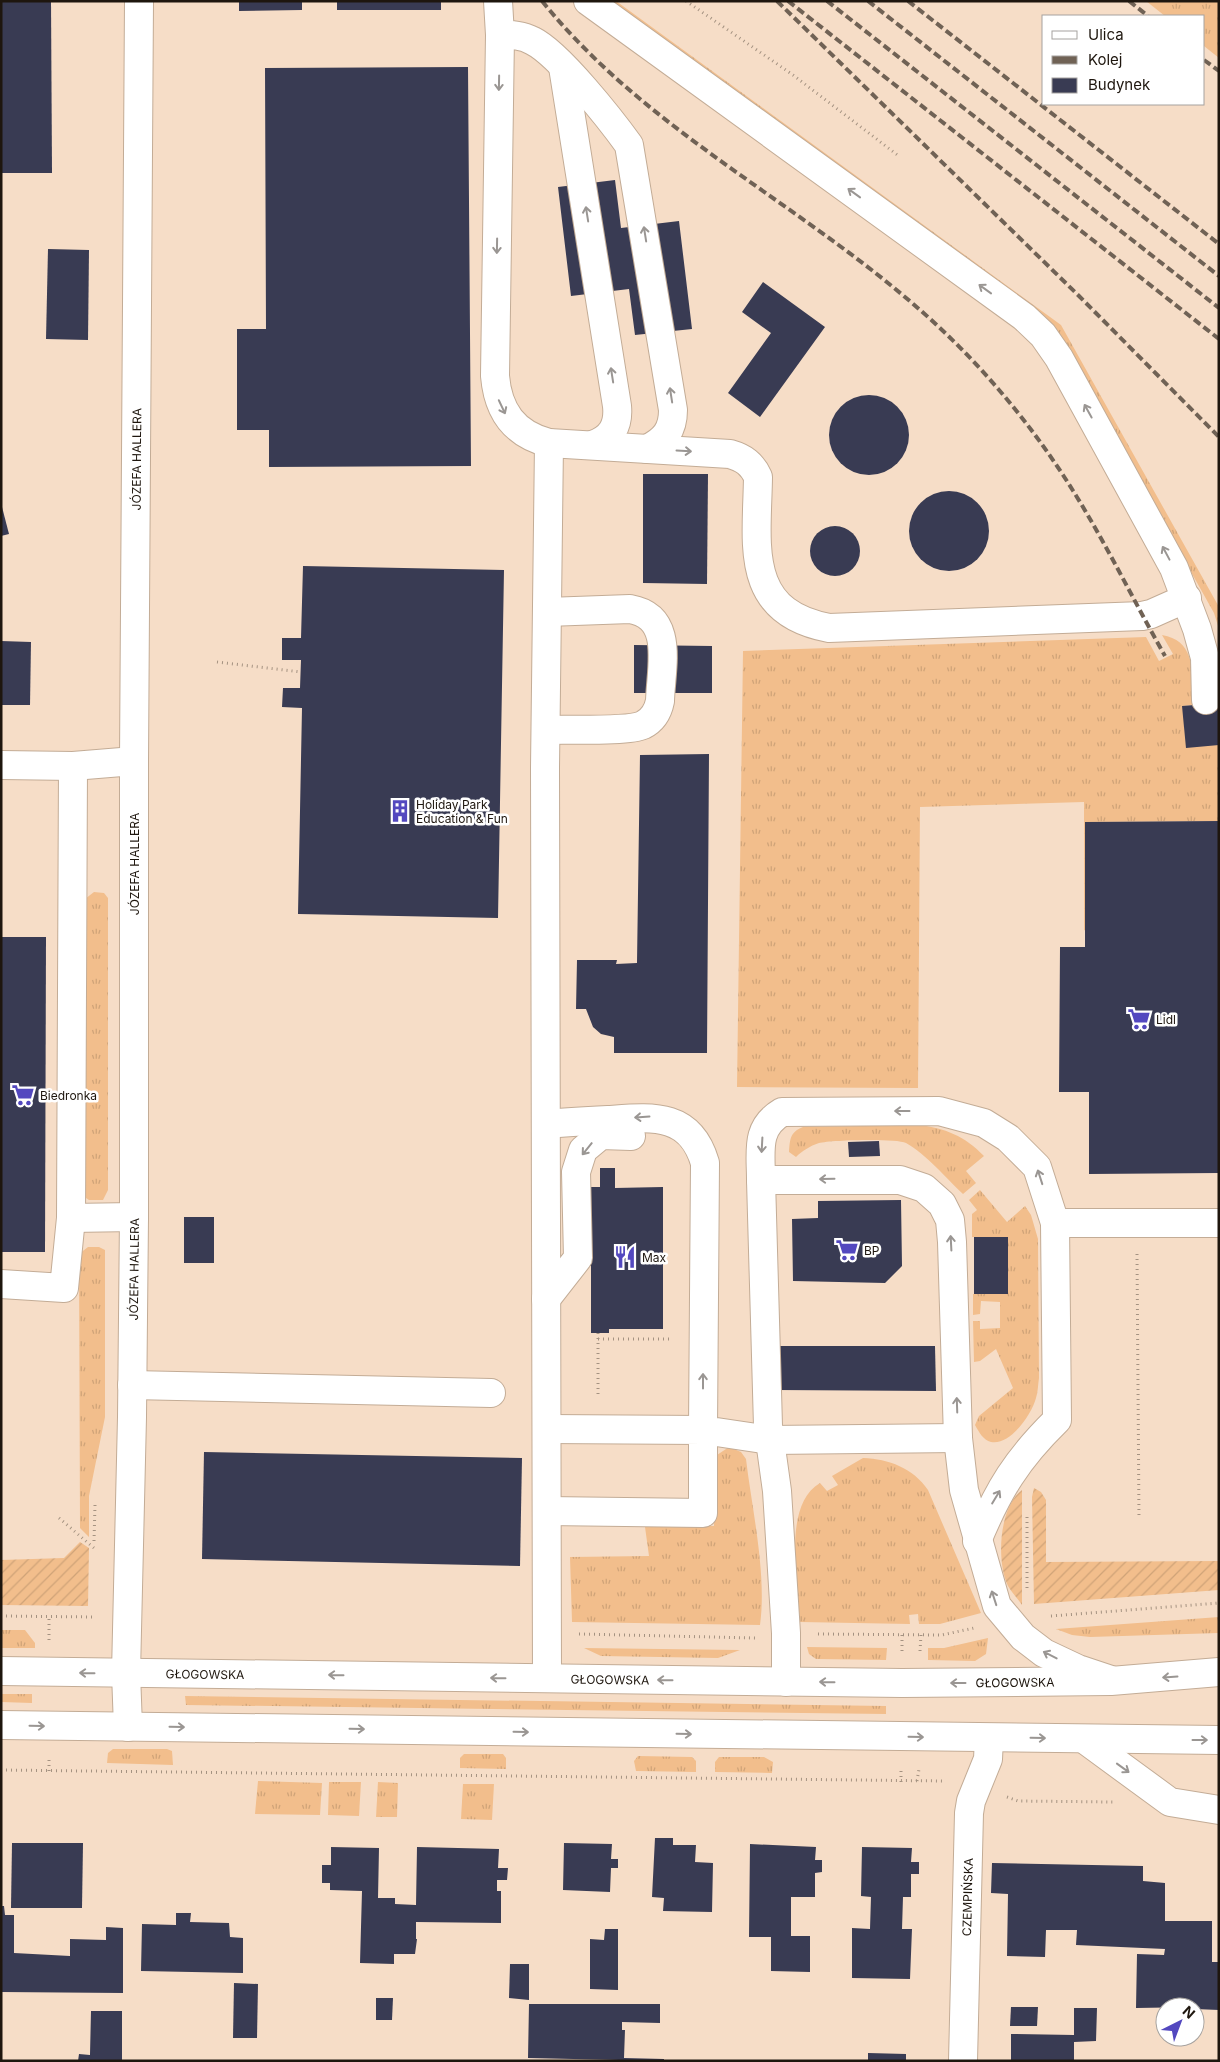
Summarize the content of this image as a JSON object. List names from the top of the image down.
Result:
{
  "streets": {
    "main road": ["JÓZEFA HALLERA", "GŁOGOWSKA", "CZEMPIŃSKA"]
  },
  "crossings": [
    ["JÓZEFA HALLERA", "GŁOGOWSKA"]
  ],
  "places": {
    "building": ["Holiday Park Education & Fun"],
    "supermarket": ["Lidl", "Biedronka", "BP"],
    "restaurant": ["Max"]
  },
  "legend": ["Ulica", "Kolej", "Budynek"],
  "north": "top right"
}
